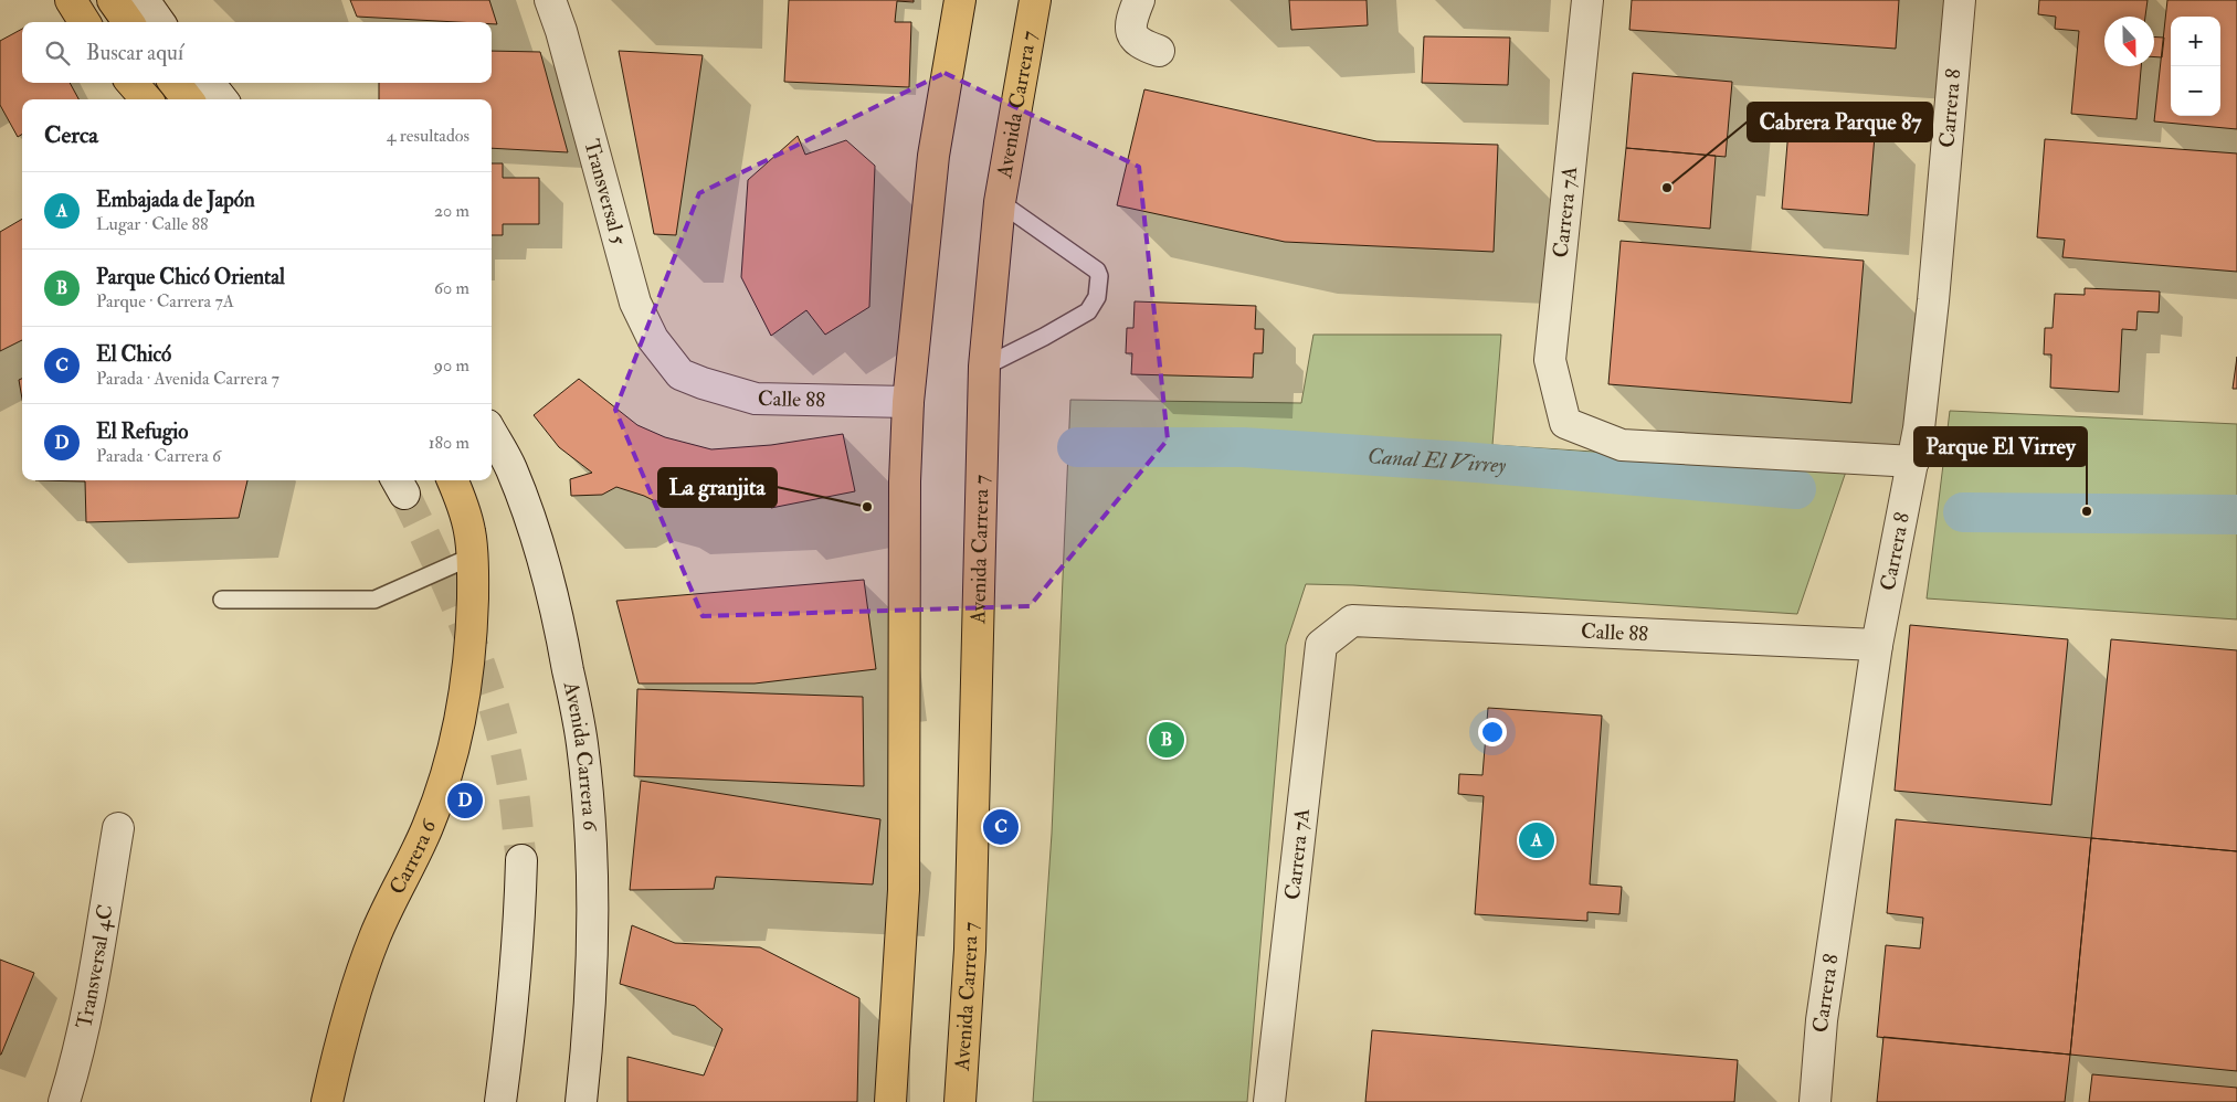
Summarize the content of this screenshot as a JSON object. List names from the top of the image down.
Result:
{
  "streets": {
    "main road": ["Avenida Carrera 7", "Carrera 6"],
    "street": [
      "Carrera 8",
      "Transversal 5",
      "Carrera 7A",
      "Calle 88",
      "Avenida Carrera 6",
      "Transversal 4C"
    ]
  },
  "crossings": [
    ["Carrera 8", "Carrera 7A"],
    ["Carrera 8", "Calle 88"],
    ["Transversal 5", "Calle 88"],
    ["Carrera 7A", "Calle 88"]
  ],
  "water": ["Canal El Virrey"],
  "places": ["Cabrera Parque 87", "La granjita", "Parque El Virrey"],
  "north": "bottom",
  "page": {
    "map_buttons": ["+", "−"],
    "search": "Buscar aquí",
    "heading": ["Cerca", "4 resultados"],
    "list": [
      {
        "mark": "A",
        "name": "Embajada de Japón",
        "note": "Lugar · Calle 88",
        "value": "20 m"
      },
      {
        "mark": "B",
        "name": "Parque Chicó Oriental",
        "note": "Parque · Carrera 7A",
        "value": "60 m"
      },
      {
        "mark": "C",
        "name": "El Chicó",
        "note": "Parada · Avenida Carrera 7",
        "value": "90 m"
      },
      {
        "mark": "D",
        "name": "El Refugio",
        "note": "Parada · Carrera 6",
        "value": "180 m"
      }
    ],
    "pins": [
      "B",
      "D",
      "C",
      "A"
    ]
  }
}
